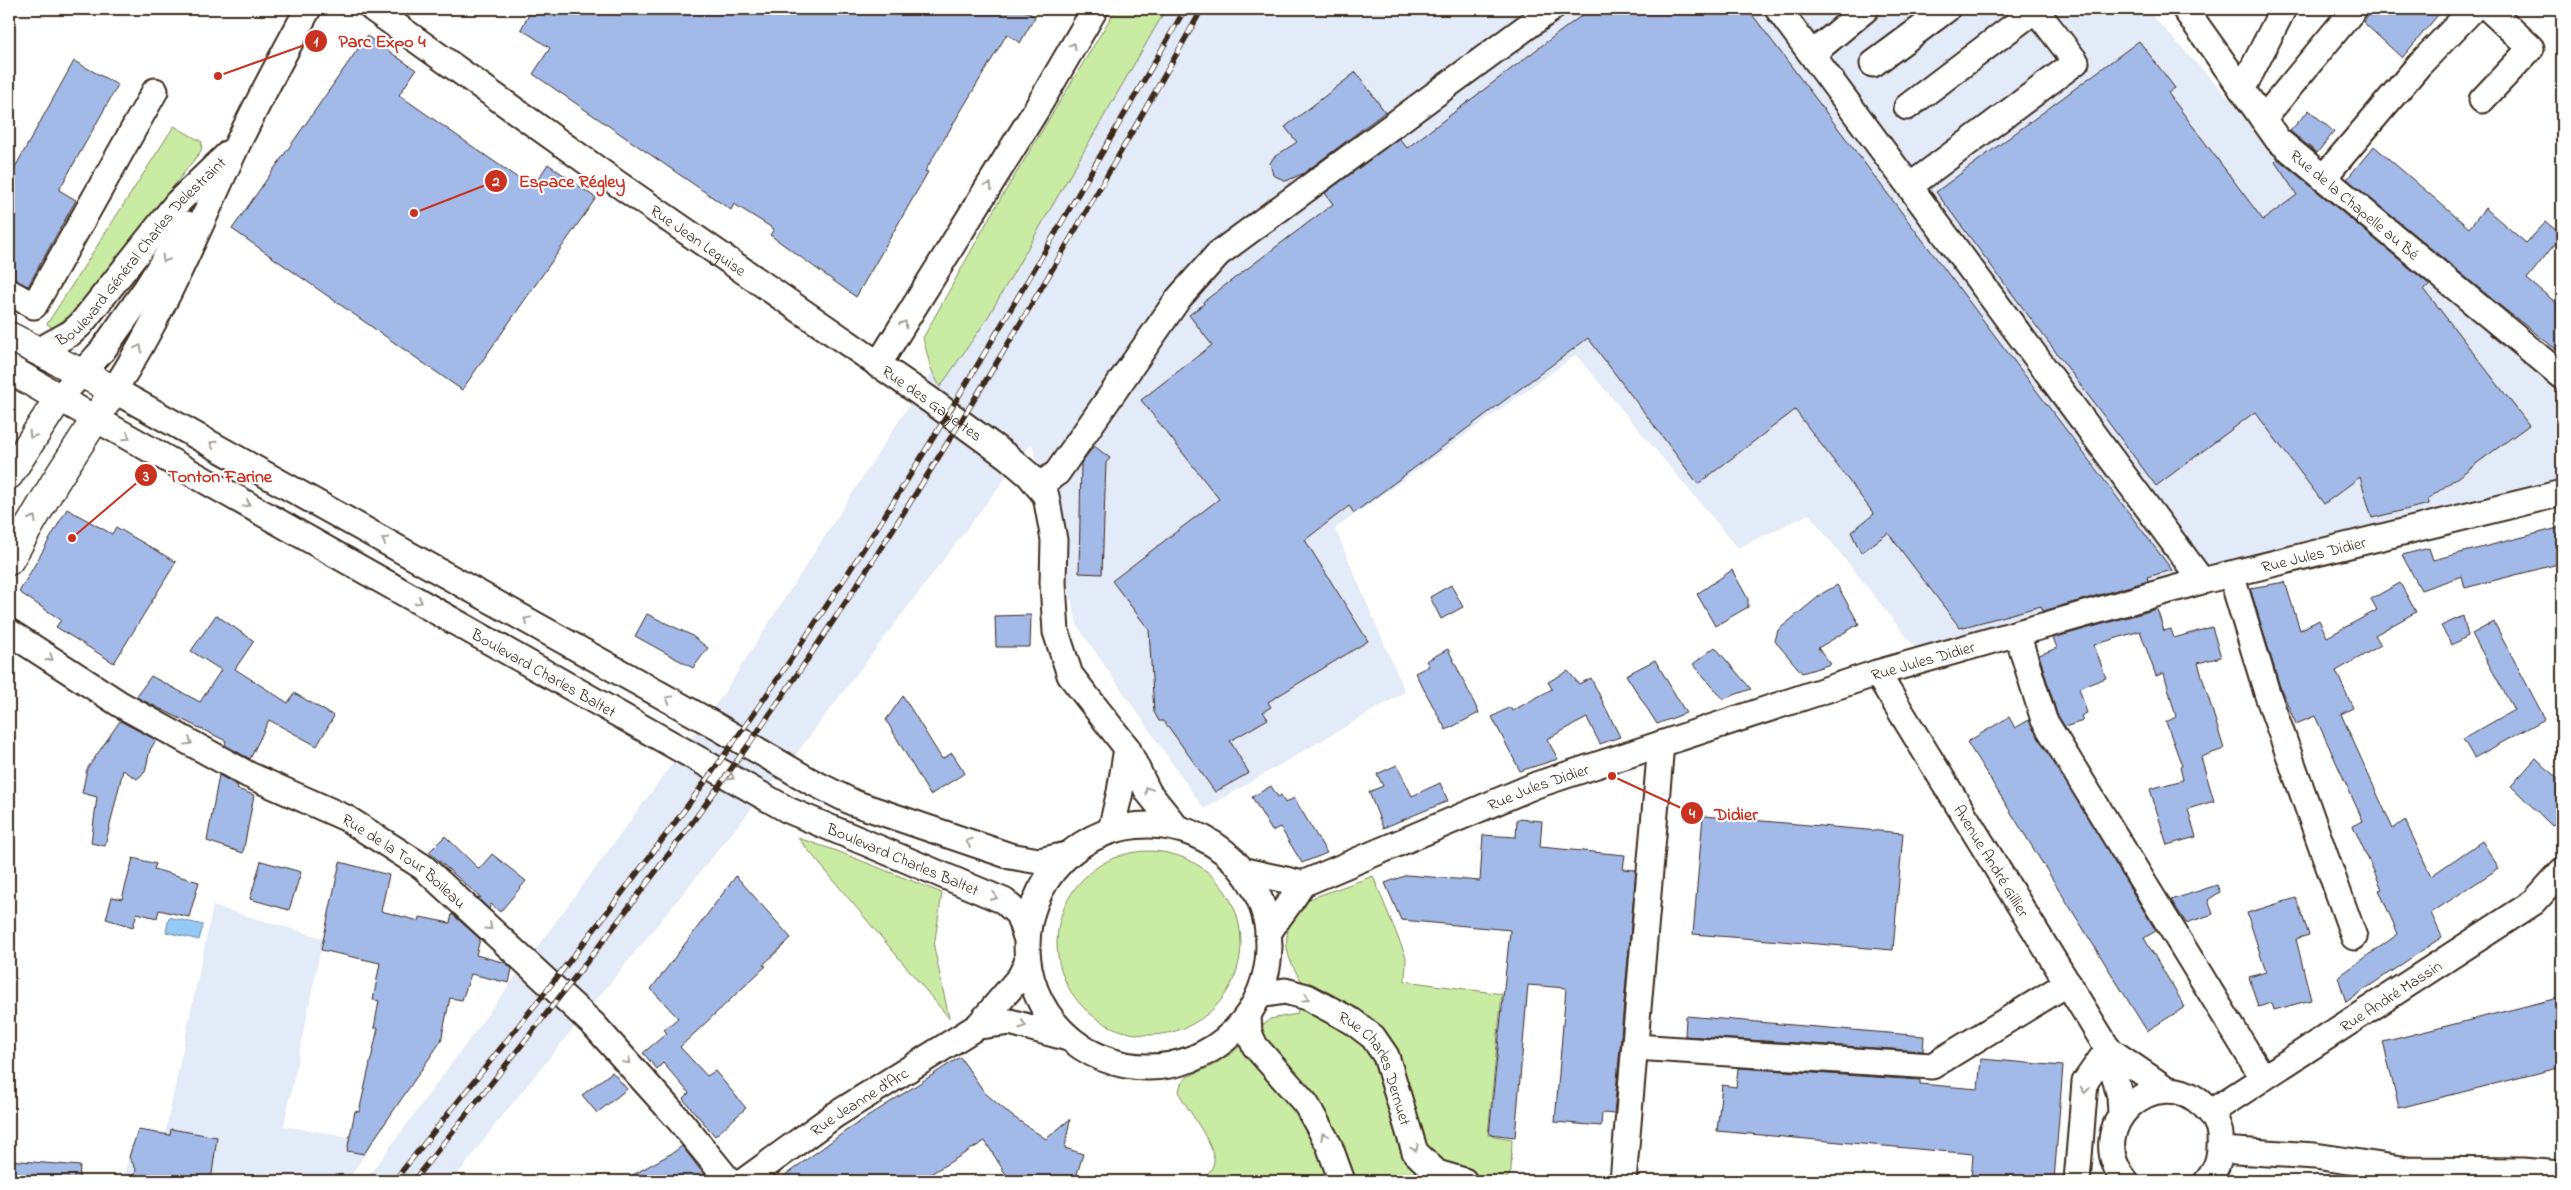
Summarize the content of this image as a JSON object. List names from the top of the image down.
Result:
{
  "streets": {
    "main road": ["Boulevard Charles Baltet"],
    "street": [
      "Rue de la Chapelle au Bé",
      "Rue Jean Leguise",
      "Boulevard Général Charles Delestraint",
      "Rue des Gayettes",
      "Rue Jules Didier",
      "Avenue André Gillier",
      "Rue de la Tour Boileau",
      "Rue André Massin",
      "Rue Charles Dernuet",
      "Rue Jeanne d'Arc"
    ]
  },
  "crossings": [
    ["Rue Jean Leguise", "Rue des Gayettes"],
    ["Boulevard Général Charles Delestraint", "Boulevard Charles Baltet"],
    ["Rue Jules Didier", "Avenue André Gillier"]
  ],
  "one_way": ["Rue de la Tour Boileau", "Rue Charles Dernuet"],
  "places": [
    "Parc Expo 4",
    "Espace Régley",
    "Tonton Farine",
    "Didier"
  ]
}
